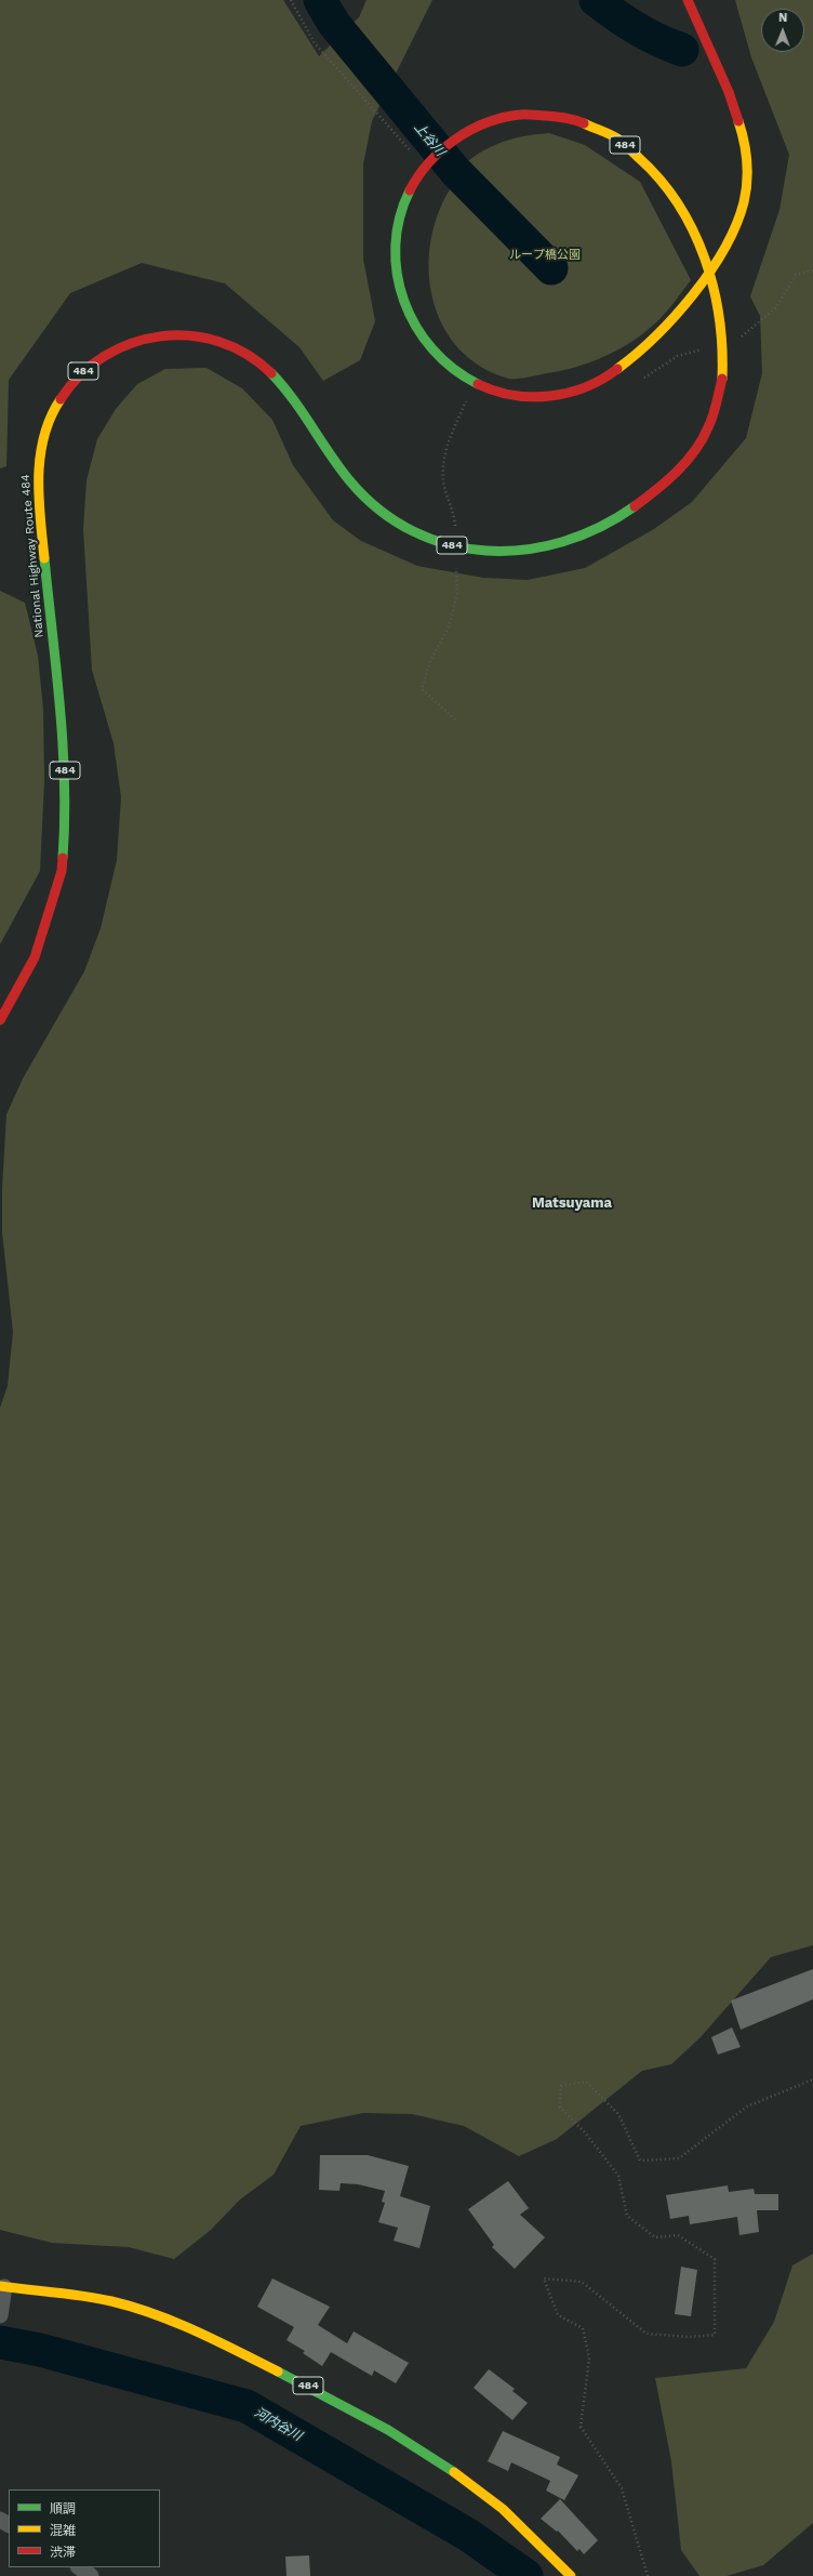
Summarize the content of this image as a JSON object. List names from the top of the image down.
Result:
{
  "streets": {
    "highway": ["484", "National Highway Route 484"]
  },
  "districts": ["Matsuyama"],
  "water": ["上谷川", "河内谷川"],
  "parks": ["ループ橋公園"],
  "legend": ["順調", "混雑", "渋滞"],
  "north": "top"
}
